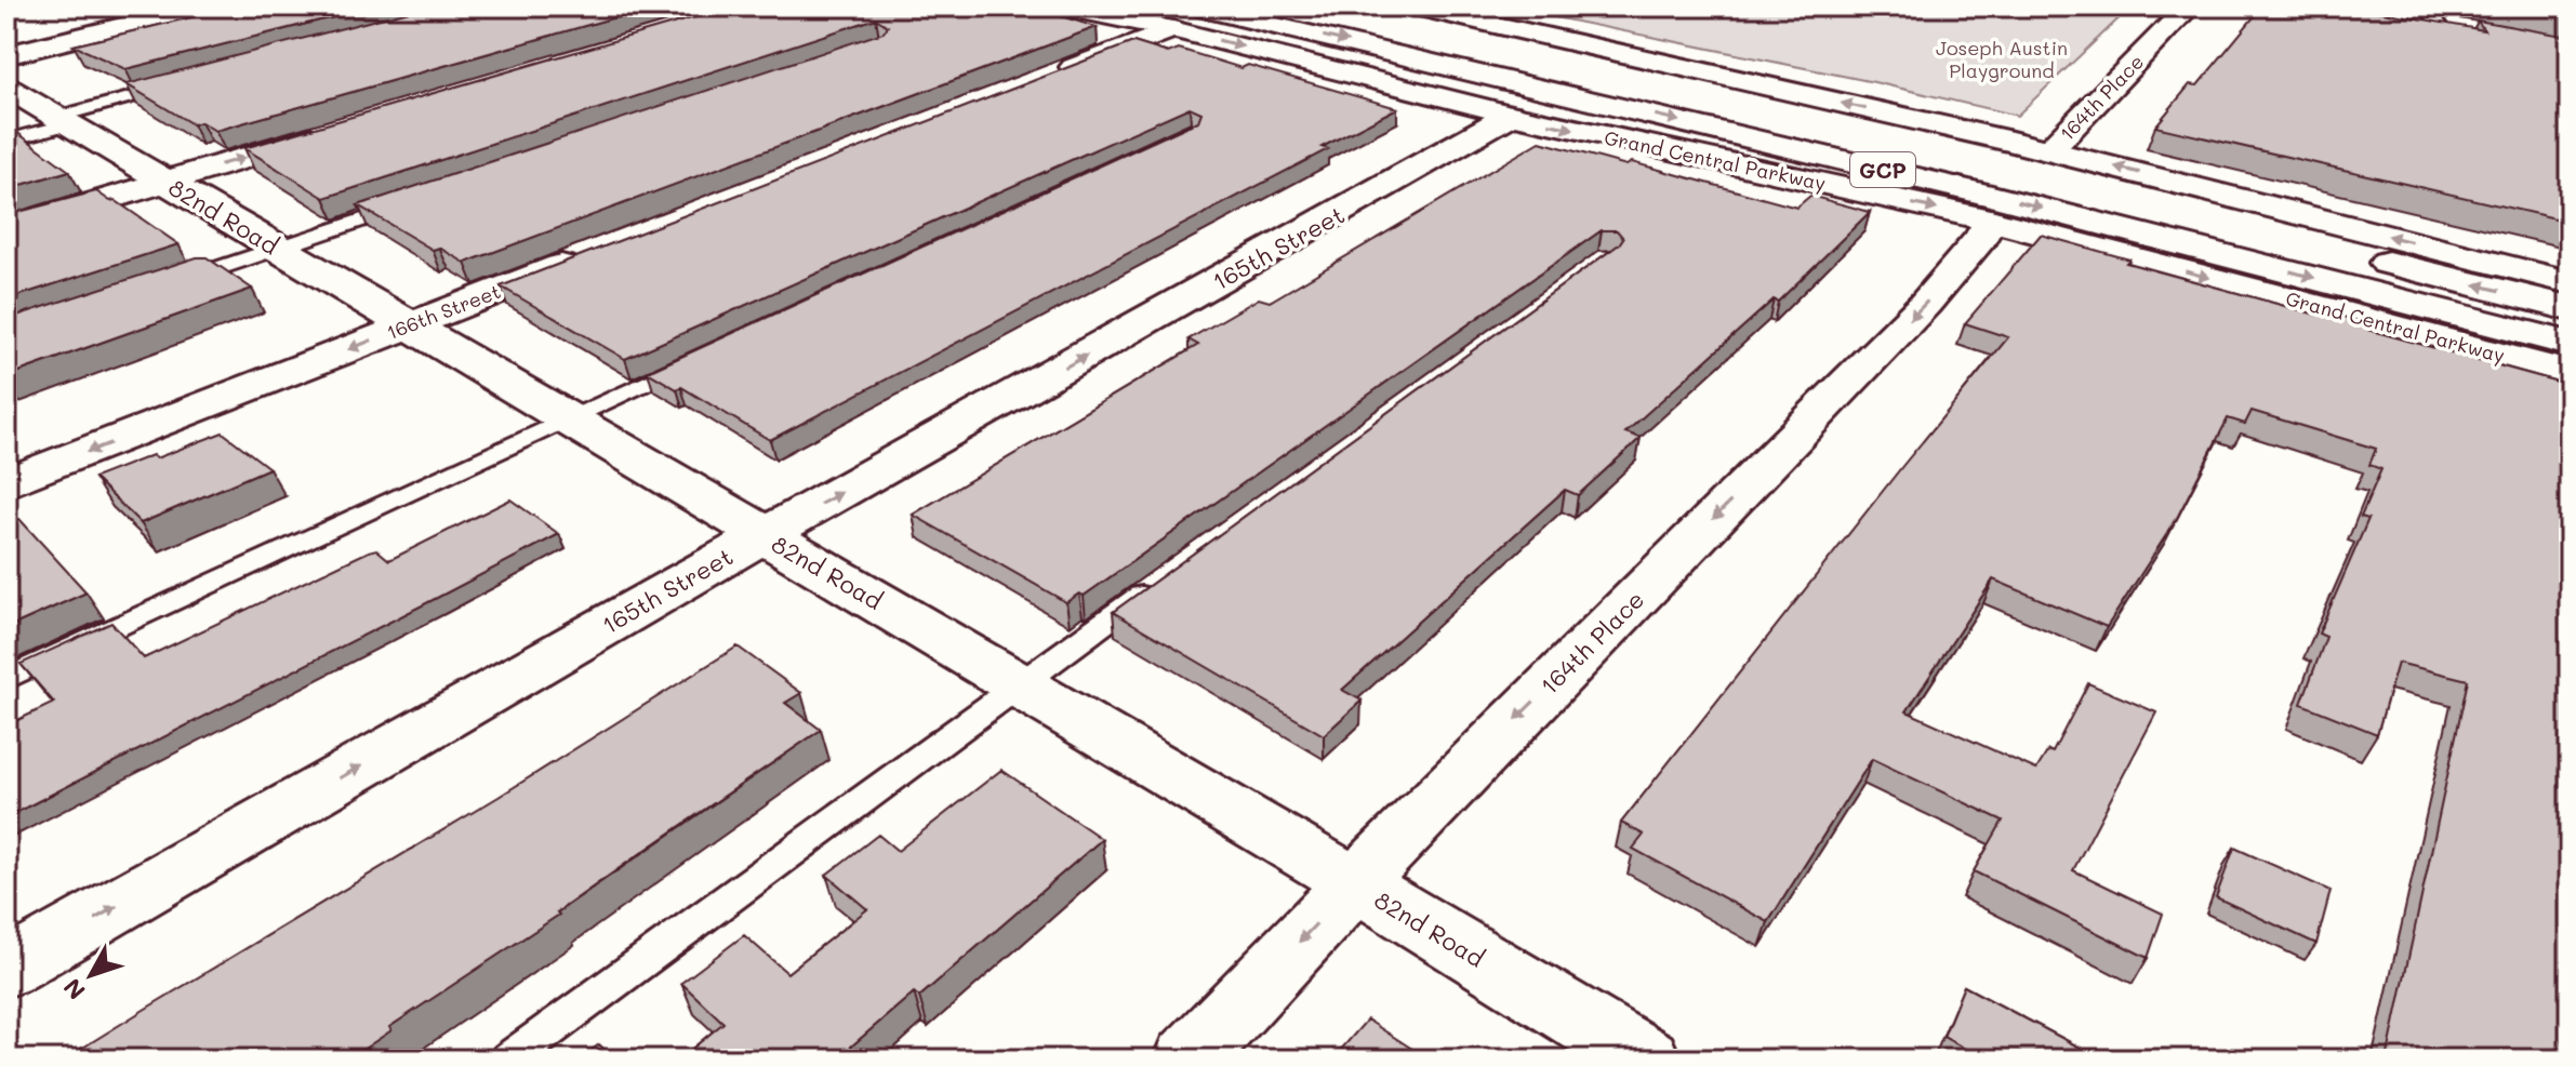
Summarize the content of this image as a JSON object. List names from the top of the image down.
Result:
{
  "streets": {
    "main road": [
      "164th Place",
      "Grand Central Parkway",
      "GCP",
      "82nd Road",
      "165th Street",
      "166th Street"
    ]
  },
  "crossings": [
    ["164th Place", "Grand Central Parkway"],
    ["164th Place", "82nd Road"],
    ["Grand Central Parkway", "165th Street"],
    ["82nd Road", "165th Street"],
    ["82nd Road", "166th Street"]
  ],
  "one_way": ["164th Place", "165th Street"],
  "parks": ["Joseph Austin Playground"],
  "north": "bottom left"
}
